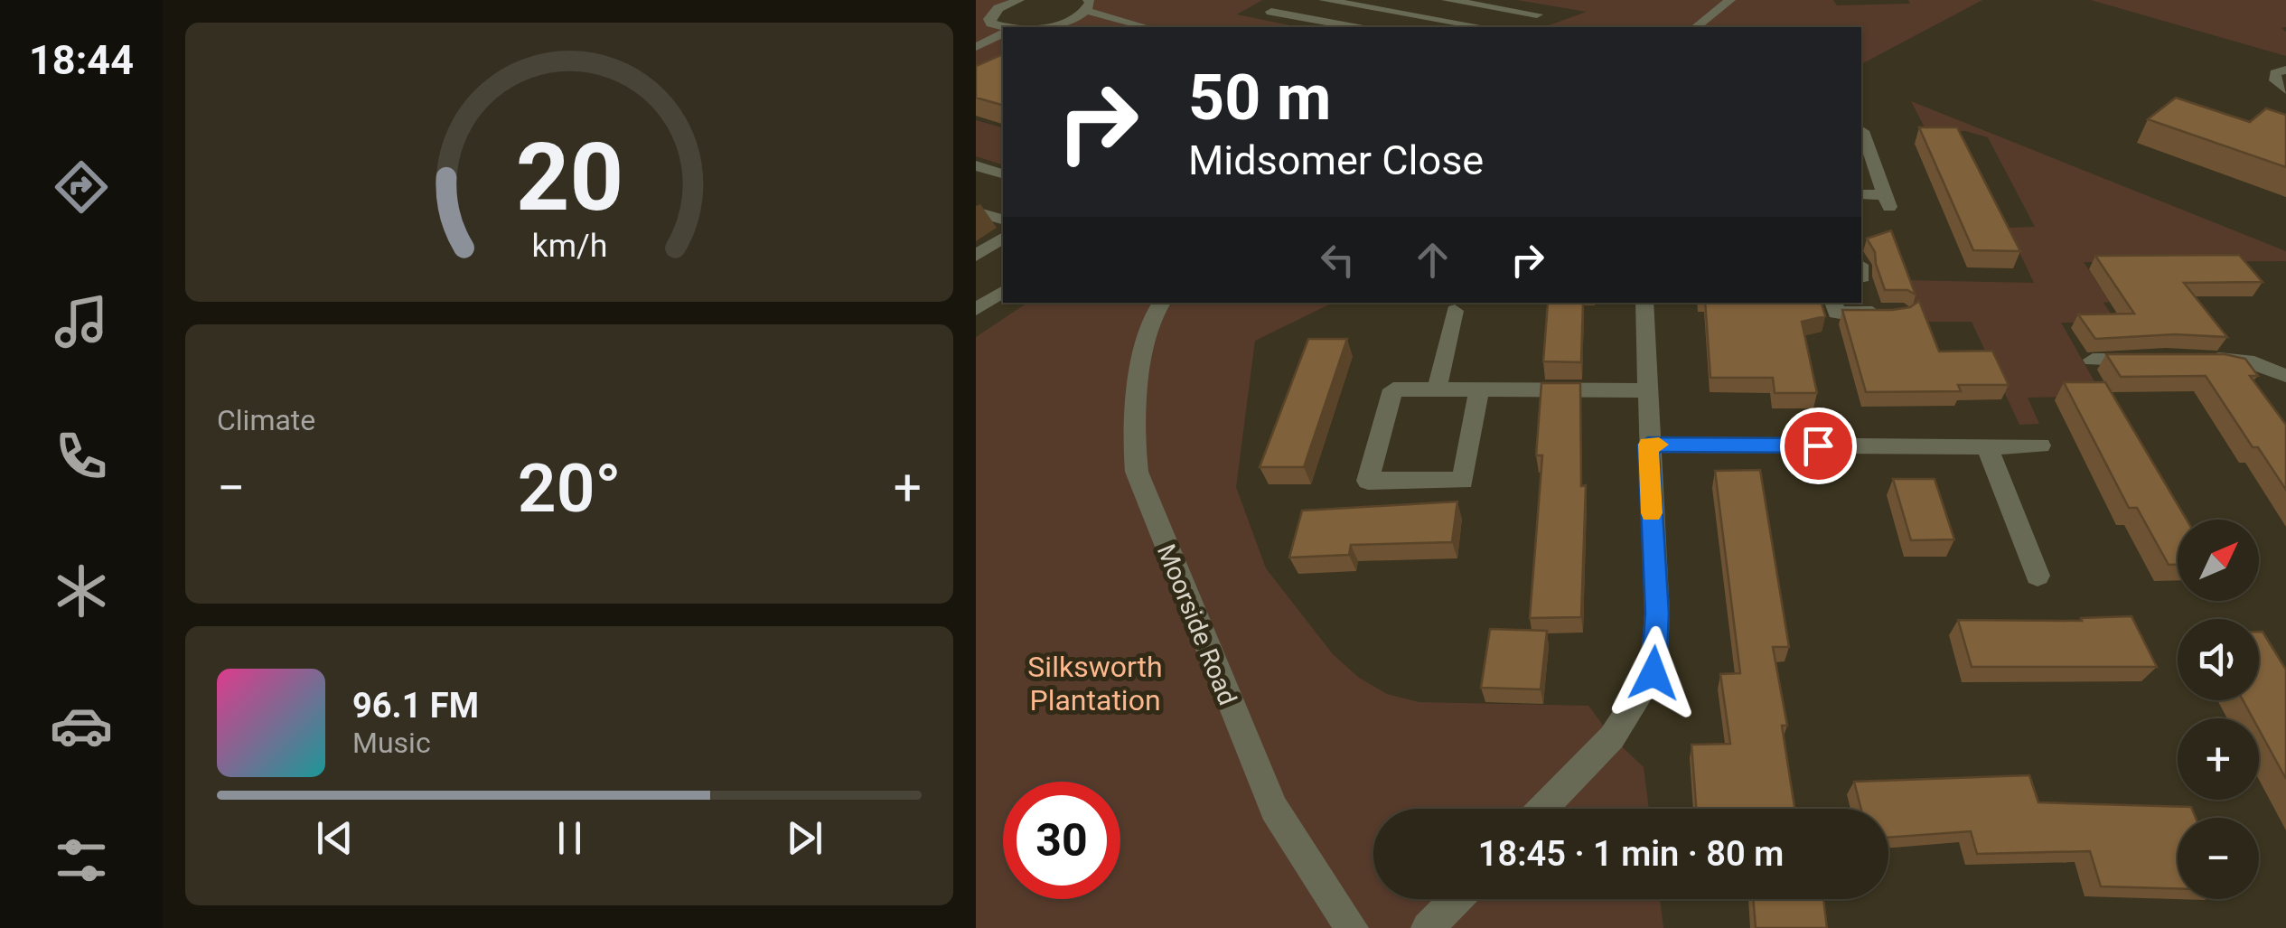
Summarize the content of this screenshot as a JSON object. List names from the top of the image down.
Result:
{
  "streets": {
    "street": ["Moorside Road"]
  },
  "parks": ["Silksworth Plantation"],
  "north": "top right",
  "page": {
    "tabs": "18:44",
    "turn": ["50 m", "Midsomer Close"],
    "tile": "Climate",
    "heat": ["−", "20°", "+"],
    "map_buttons": ["+", "−"],
    "song": ["96.1 FM", "Music"],
    "limit": "30",
    "trip": "18:45 · 1 min · 80 m",
    "gauge": ["20", "km/h"]
  }
}
